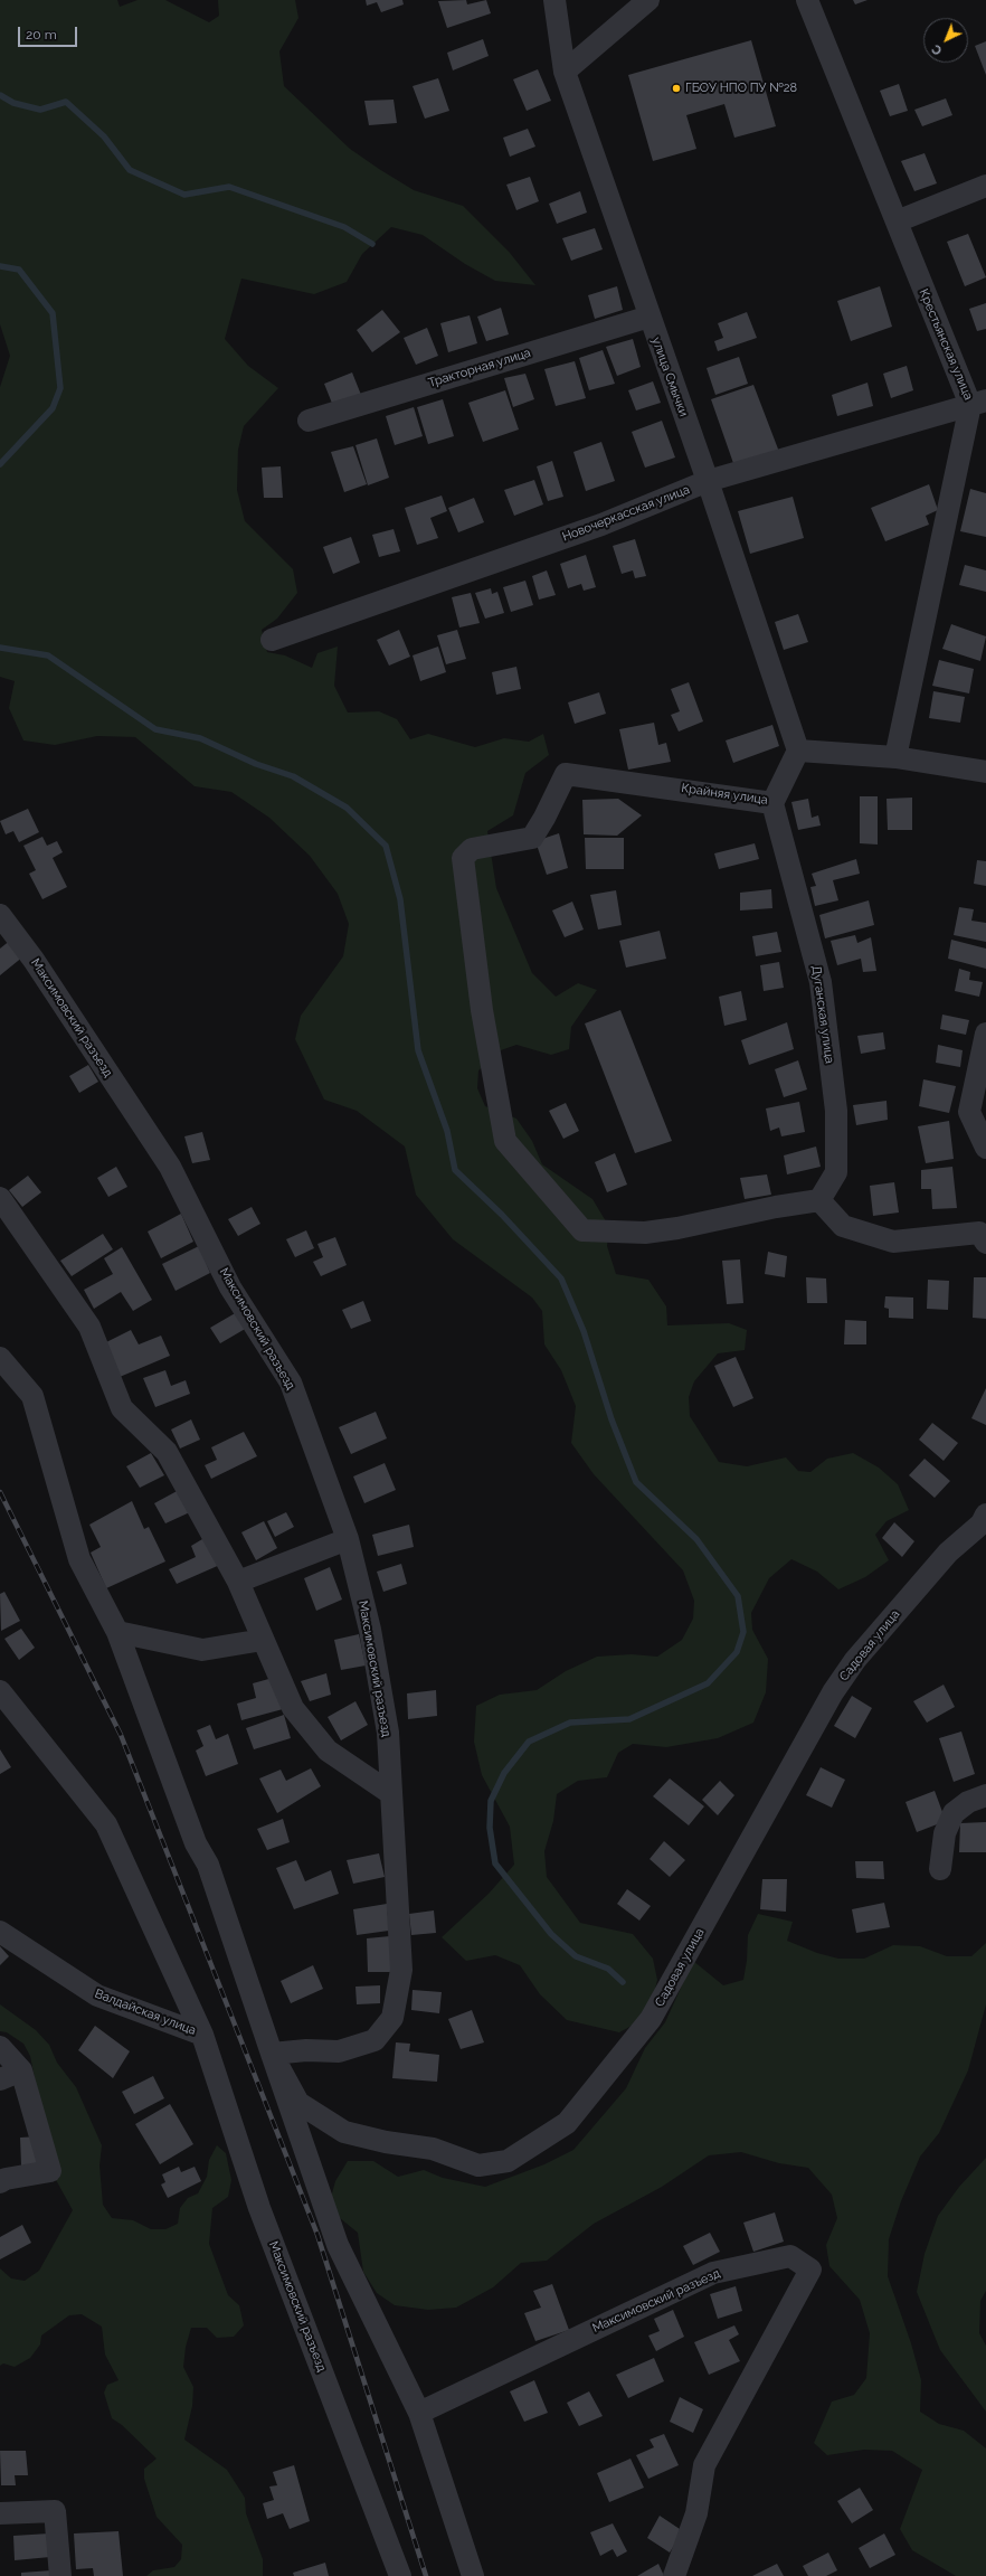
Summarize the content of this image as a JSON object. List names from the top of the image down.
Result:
{
  "streets": {
    "street": [
      "Крестьянская улица",
      "Тракторная улица",
      "улица Смычки",
      "Новочеркасская улица",
      "Крайняя улица",
      "Дуганская улица",
      "Максимовский разъезд",
      "Садовая улица",
      "Валдайская улица"
    ]
  },
  "crossings": [
    ["Крестьянская улица", "Новочеркасская улица"],
    ["Тракторная улица", "улица Смычки"],
    ["улица Смычки", "Новочеркасская улица"],
    ["улица Смычки", "Крайняя улица"],
    ["Крайняя улица", "Дуганская улица"],
    ["Максимовский разъезд", "Садовая улица"],
    ["Максимовский разъезд", "Валдайская улица"]
  ],
  "places": ["ГБОУ НПО ПУ №28"],
  "scale_bar": "20 m",
  "north": "bottom left"
}
